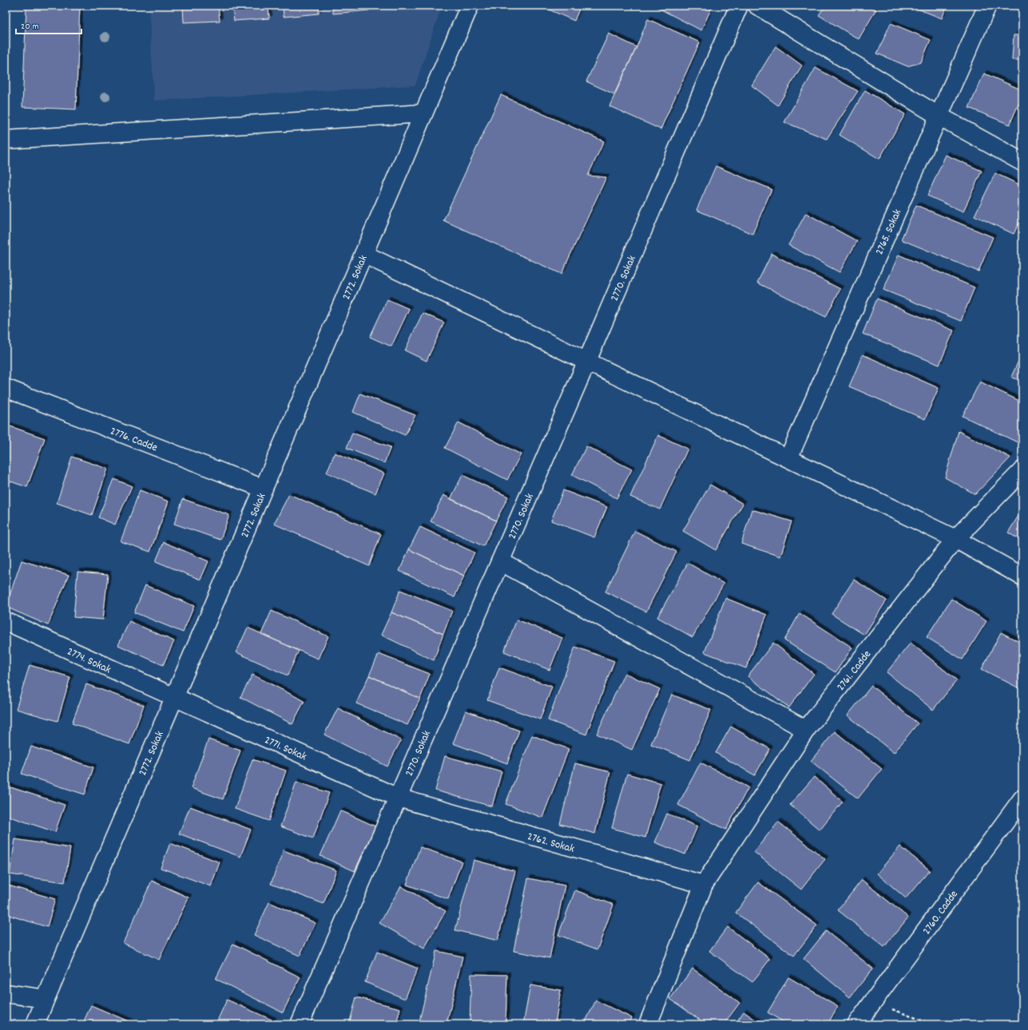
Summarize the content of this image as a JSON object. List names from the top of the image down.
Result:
{
  "streets": {
    "street": [
      "2765. Sokak",
      "2772. Sokak",
      "2770. Sokak",
      "2776. Cadde",
      "2774. Sokak",
      "2761. Cadde",
      "2771. Sokak",
      "2762. Sokak",
      "2760. Cadde"
    ]
  },
  "crossings": [
    ["2772. Sokak", "2776. Cadde"],
    ["2772. Sokak", "2774. Sokak"],
    ["2772. Sokak", "2771. Sokak"],
    ["2770. Sokak", "2771. Sokak"],
    ["2770. Sokak", "2762. Sokak"],
    ["2774. Sokak", "2771. Sokak"],
    ["2761. Cadde", "2762. Sokak"],
    ["2771. Sokak", "2762. Sokak"]
  ],
  "scale_bar": "20 m"
}
